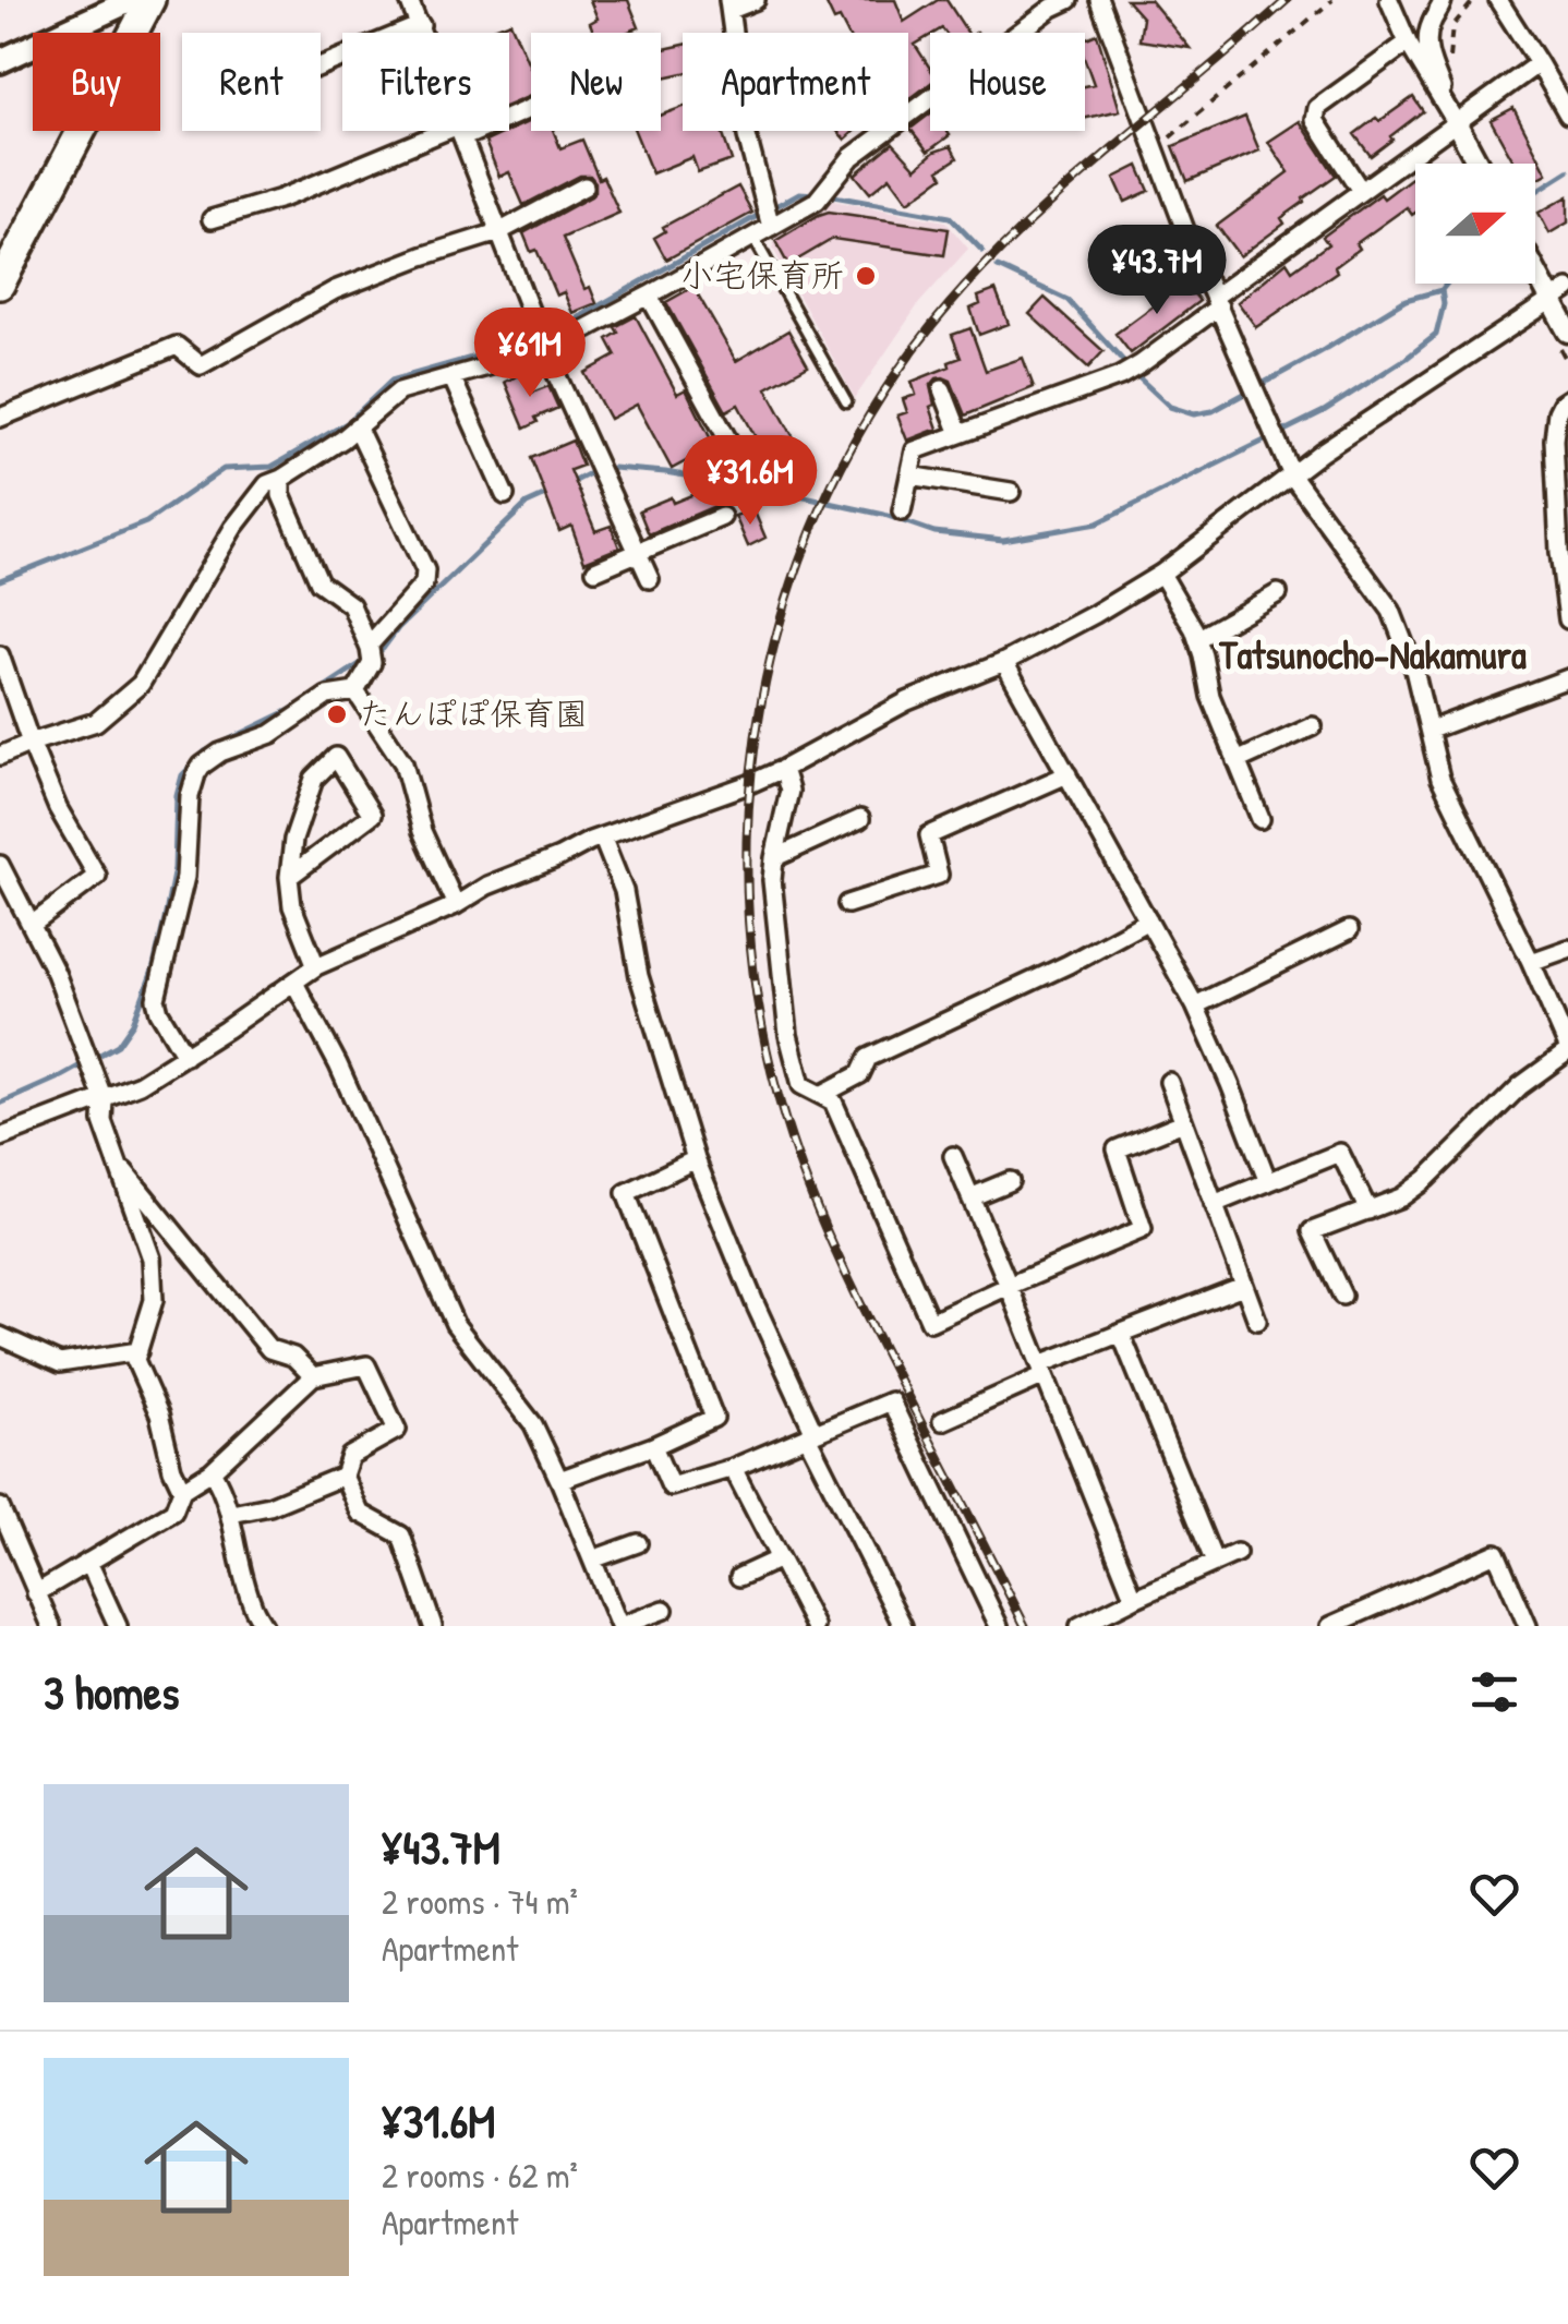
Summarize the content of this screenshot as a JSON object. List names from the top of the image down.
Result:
{
  "districts": ["Tatsunocho-Nakamura"],
  "places": ["小宅保育所", "たんぽぽ保育園"],
  "north": "right",
  "page": {
    "chip": [
      "Buy",
      "Rent",
      "Filters",
      "New",
      "Apartment",
      "House"
    ],
    "price": ["¥43.7M", "¥61M", "¥31.6M"],
    "heading": "3 homes",
    "list": [
      {
        "name": "¥43.7M",
        "note": "2 rooms · 74 m² · Apartment"
      },
      {
        "name": "¥31.6M",
        "note": "2 rooms · 62 m² · Apartment"
      }
    ]
  }
}
